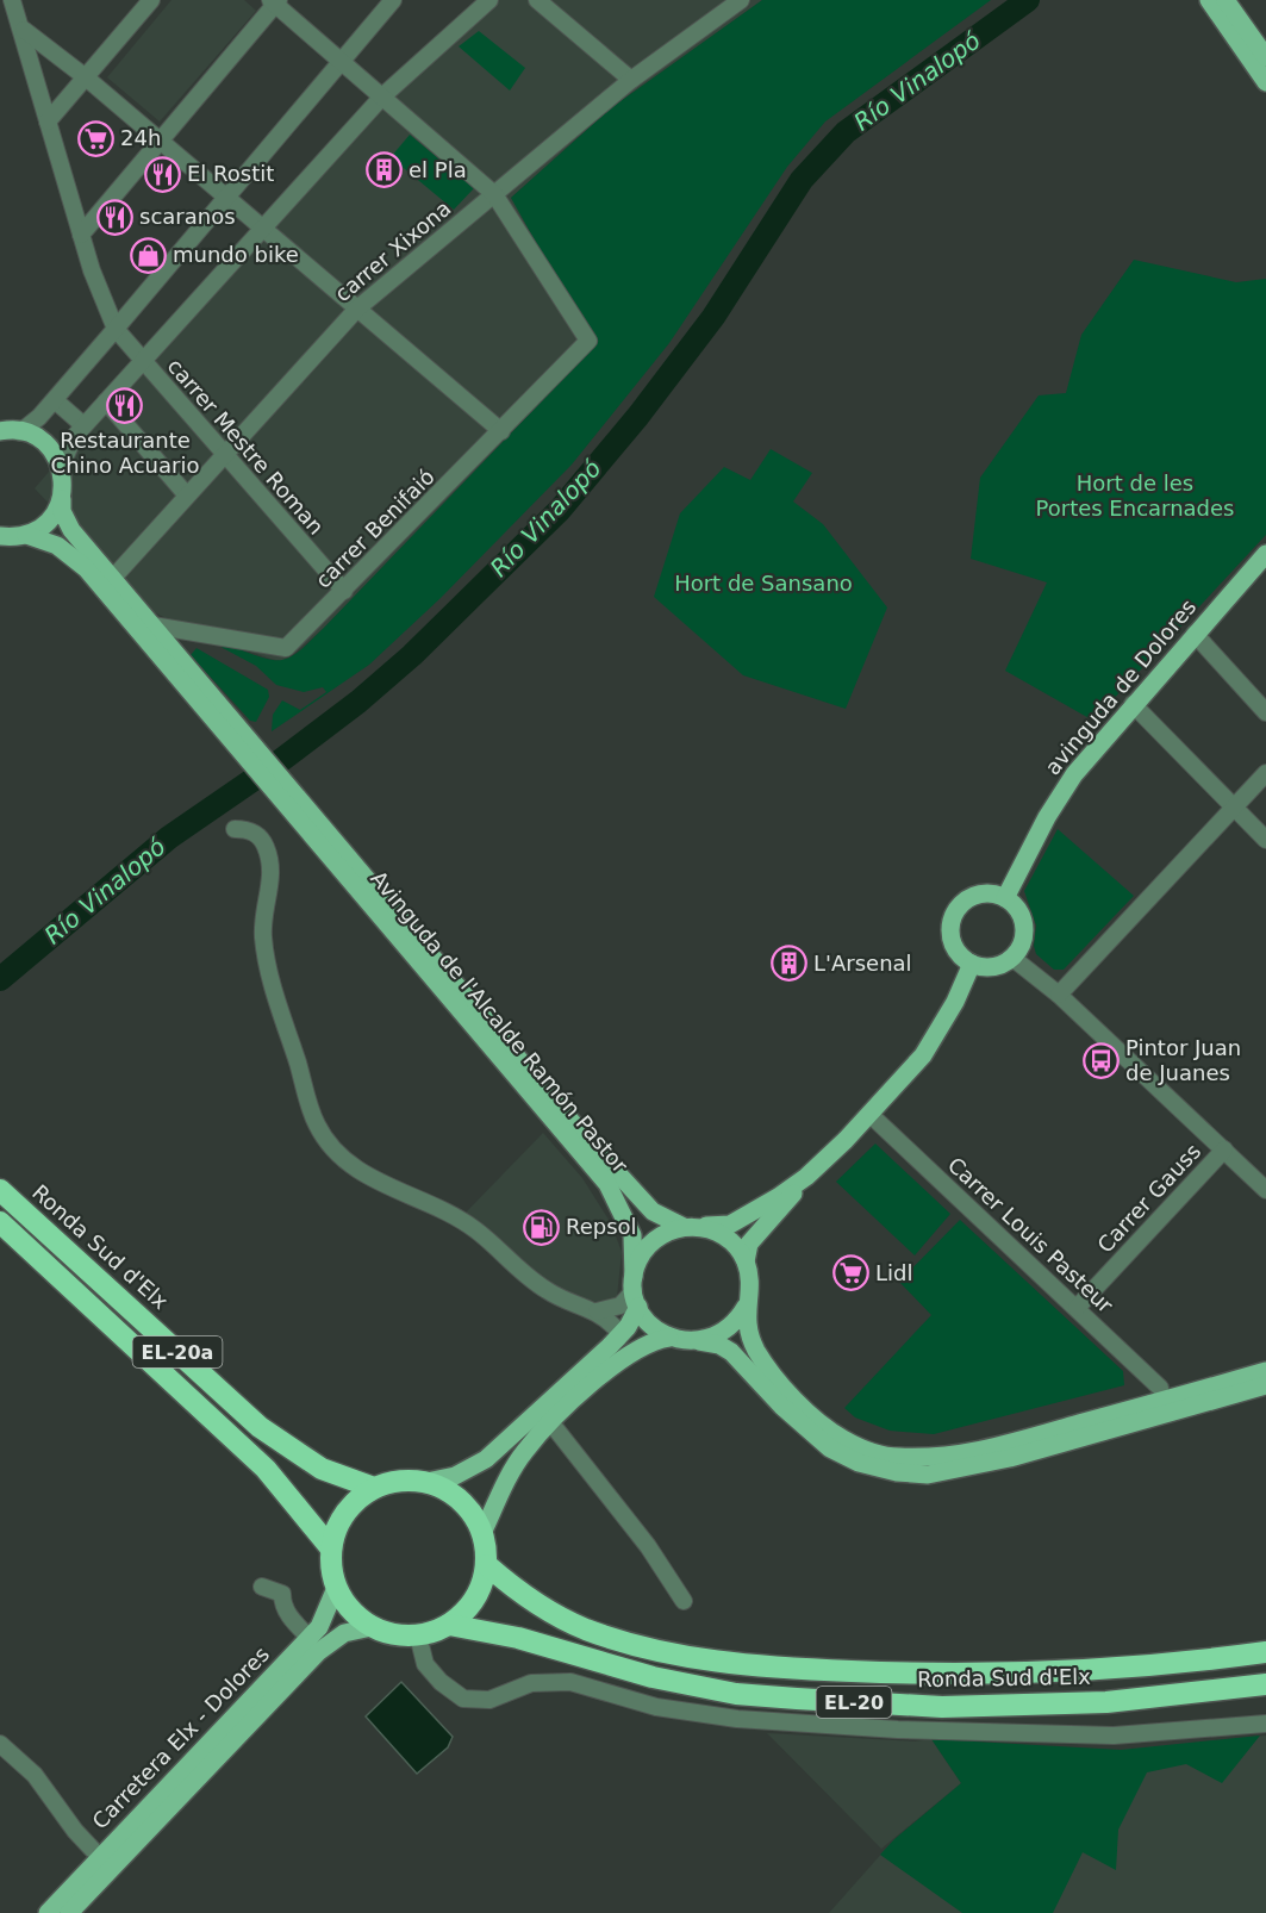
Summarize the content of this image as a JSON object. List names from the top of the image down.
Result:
{
  "streets": {
    "highway": ["Ronda Sud d'Elx", "EL-20a", "EL-20"],
    "main road": ["avinguda de Dolores", "Avinguda de l'Alcalde Ramón Pastor", "Carretera Elx - Dolores"],
    "street": [
      "carrer Xixona",
      "carrer Mestre Roman",
      "carrer Benifaió",
      "Carrer Gauss",
      "Carrer Louis Pasteur"
    ]
  },
  "crossings": [
    ["carrer Xixona", "carrer Mestre Roman"],
    ["carrer Xixona", "carrer Benifaió"],
    ["carrer Mestre Roman", "carrer Benifaió"],
    ["Carrer Gauss", "Carrer Louis Pasteur"],
    ["Ronda Sud d'Elx", "EL-20a"],
    ["Ronda Sud d'Elx", "EL-20"],
    ["Ronda Sud d'Elx", "Carretera Elx - Dolores"],
    ["EL-20a", "EL-20"],
    ["EL-20a", "Carretera Elx - Dolores"],
    ["EL-20", "Carretera Elx - Dolores"]
  ],
  "water": ["Río Vinalopó"],
  "parks": ["Hort de les Portes Encarnades", "Hort de Sansano"],
  "places": {
    "supermarket": ["24h", "Lidl"],
    "building": ["el Pla", "L'Arsenal"],
    "restaurant": ["El Rostit", "scaranos", "Restaurante Chino Acuario"],
    "shop": ["mundo bike"],
    "bus stop": ["Pintor Juan de Juanes"],
    "fuel station": ["Repsol"]
  }
}
